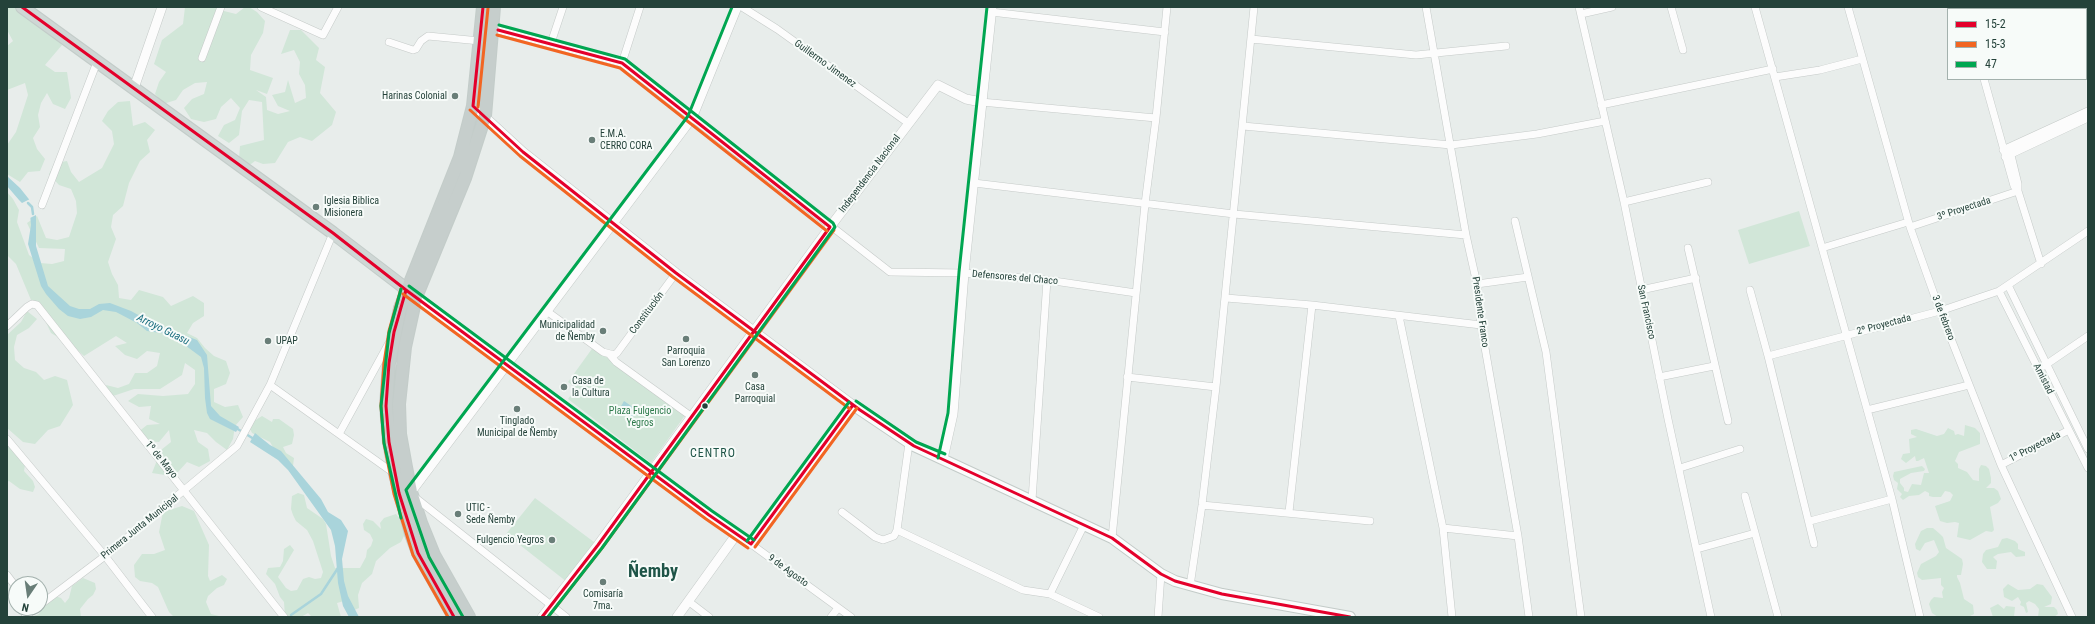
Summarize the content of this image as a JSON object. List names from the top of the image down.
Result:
{
  "streets": {
    "street": [
      "Guillermo Jimenez",
      "Independencia Nacional",
      "3º Proyectada",
      "Defensores del Chaco",
      "Presidente Franco",
      "San Francisco",
      "Constitución",
      "3 de febrero",
      "2º Proyectada",
      "Amistad",
      "1º Proyectada",
      "1º de Mayo",
      "Primera Junta Municipal",
      "9 de Agosto"
    ]
  },
  "crossings": [
    ["Guillermo Jimenez", "Independencia Nacional"],
    ["Independencia Nacional", "Defensores del Chaco"],
    ["Independencia Nacional", "9 de Agosto"],
    ["3º Proyectada", "3 de febrero"],
    ["3 de febrero", "2º Proyectada"],
    ["3 de febrero", "1º Proyectada"],
    ["2º Proyectada", "Amistad"],
    ["Amistad", "1º Proyectada"],
    ["1º de Mayo", "Primera Junta Municipal"]
  ],
  "districts": ["CENTRO", "Ñemby"],
  "water": ["Arroyo Guasu"],
  "parks": ["Plaza Fulgencio Yegros"],
  "places": [
    "Harinas Colonial",
    "E.M.A. CERRO CORA",
    "Iglesia Biblica Misionera",
    "Municipalidad de Ñemby",
    "Parroquia San Lorenzo",
    "UPAP",
    "Casa Parroquial",
    "Casa de la Cultura",
    "Tinglado Municipal de Ñemby",
    "UTIC - Sede Ñemby",
    "Fulgencio Yegros",
    "Comisaría 7ma."
  ],
  "lines": ["transit line 15-2", "transit line 47", "transit line 15-3"],
  "legend": ["15-2", "15-3", "47"],
  "north": "bottom"
}
